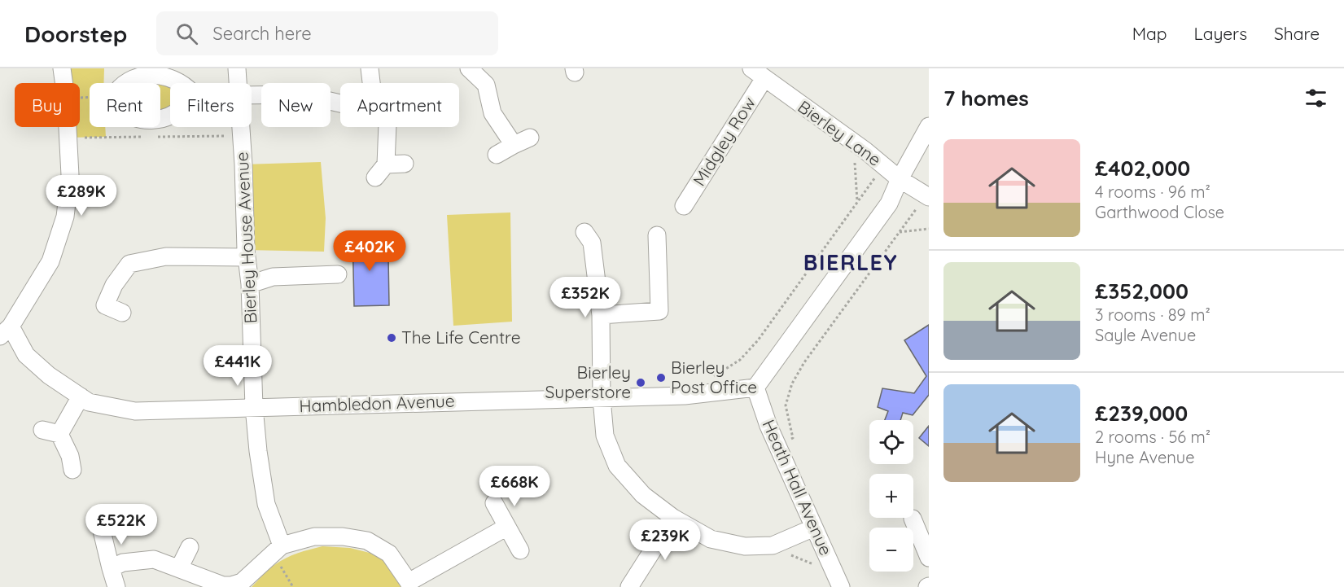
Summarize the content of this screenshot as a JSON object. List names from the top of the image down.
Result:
{
  "streets": {
    "street": [
      "Bierley Lane",
      "Midgley Row",
      "Bierley House Avenue",
      "Hambledon Avenue",
      "Heath Hall Avenue"
    ]
  },
  "crossings": [
    ["Bierley Lane", "Midgley Row"],
    ["Bierley House Avenue", "Hambledon Avenue"],
    ["Hambledon Avenue", "Heath Hall Avenue"]
  ],
  "districts": ["BIERLEY"],
  "places": ["The Life Centre", "Bierley Post Office", "Bierley Superstore"],
  "page": {
    "header": "Doorstep",
    "search": "Search here",
    "nav": ["Map", "Layers", "Share"],
    "heading": "7 homes",
    "chip": [
      "Buy",
      "Rent",
      "Filters",
      "New",
      "Apartment"
    ],
    "list": [
      {
        "name": "£402,000",
        "note": "4 rooms · 96 m² · Garthwood Close"
      },
      {
        "name": "£352,000",
        "note": "3 rooms · 89 m² · Sayle Avenue"
      },
      {
        "name": "£239,000",
        "note": "2 rooms · 56 m² · Hyne Avenue"
      }
    ],
    "price": [
      "£289K",
      "£402K",
      "£352K",
      "£441K",
      "£668K",
      "£522K",
      "£239K"
    ],
    "map_buttons": ["+", "−"]
  }
}
